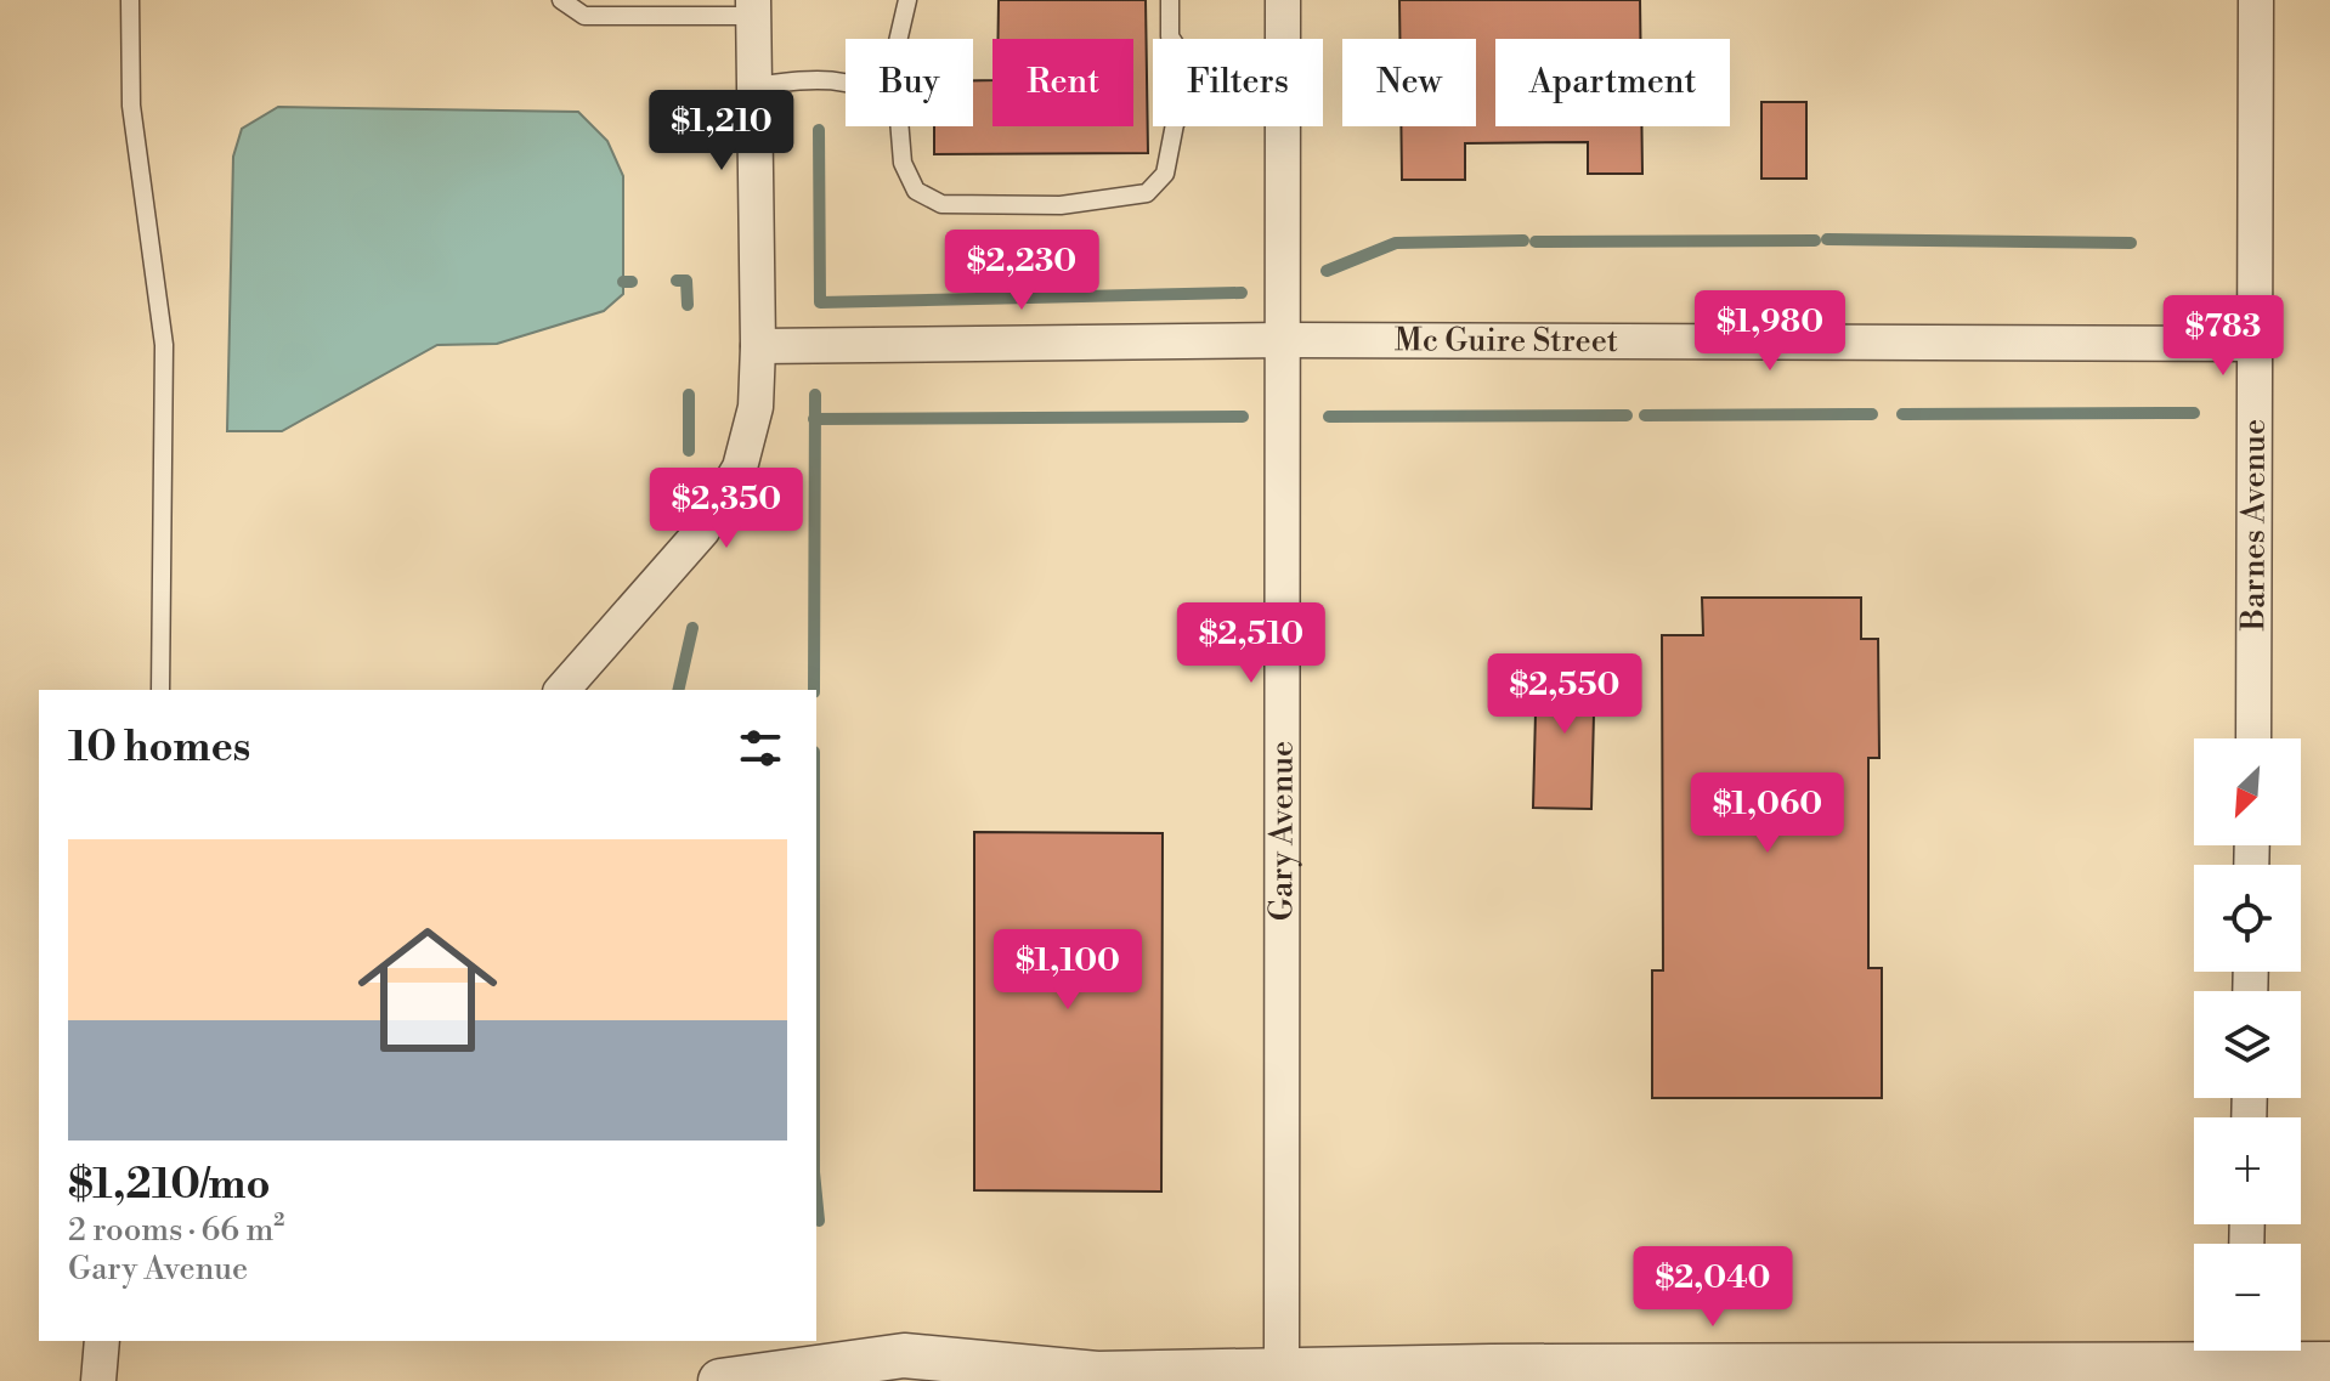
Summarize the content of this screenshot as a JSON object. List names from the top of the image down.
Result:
{
  "streets": {
    "street": ["Mc Guire Street", "Barnes Avenue", "Gary Avenue"]
  },
  "crossings": [
    ["Mc Guire Street", "Barnes Avenue"],
    ["Mc Guire Street", "Gary Avenue"]
  ],
  "north": "bottom left",
  "page": {
    "chip": [
      "Buy",
      "Rent",
      "Filters",
      "New",
      "Apartment"
    ],
    "price": [
      "$1,210",
      "$2,230",
      "$1,980",
      "$783",
      "$2,350",
      "$2,510",
      "$2,550",
      "$1,060",
      "$1,100",
      "$2,040"
    ],
    "heading": "10 homes",
    "map_buttons": ["+", "−"],
    "list": [
      {
        "name": "$1,210/mo",
        "note": "2 rooms · 66 m² · Gary Avenue"
      }
    ]
  }
}
